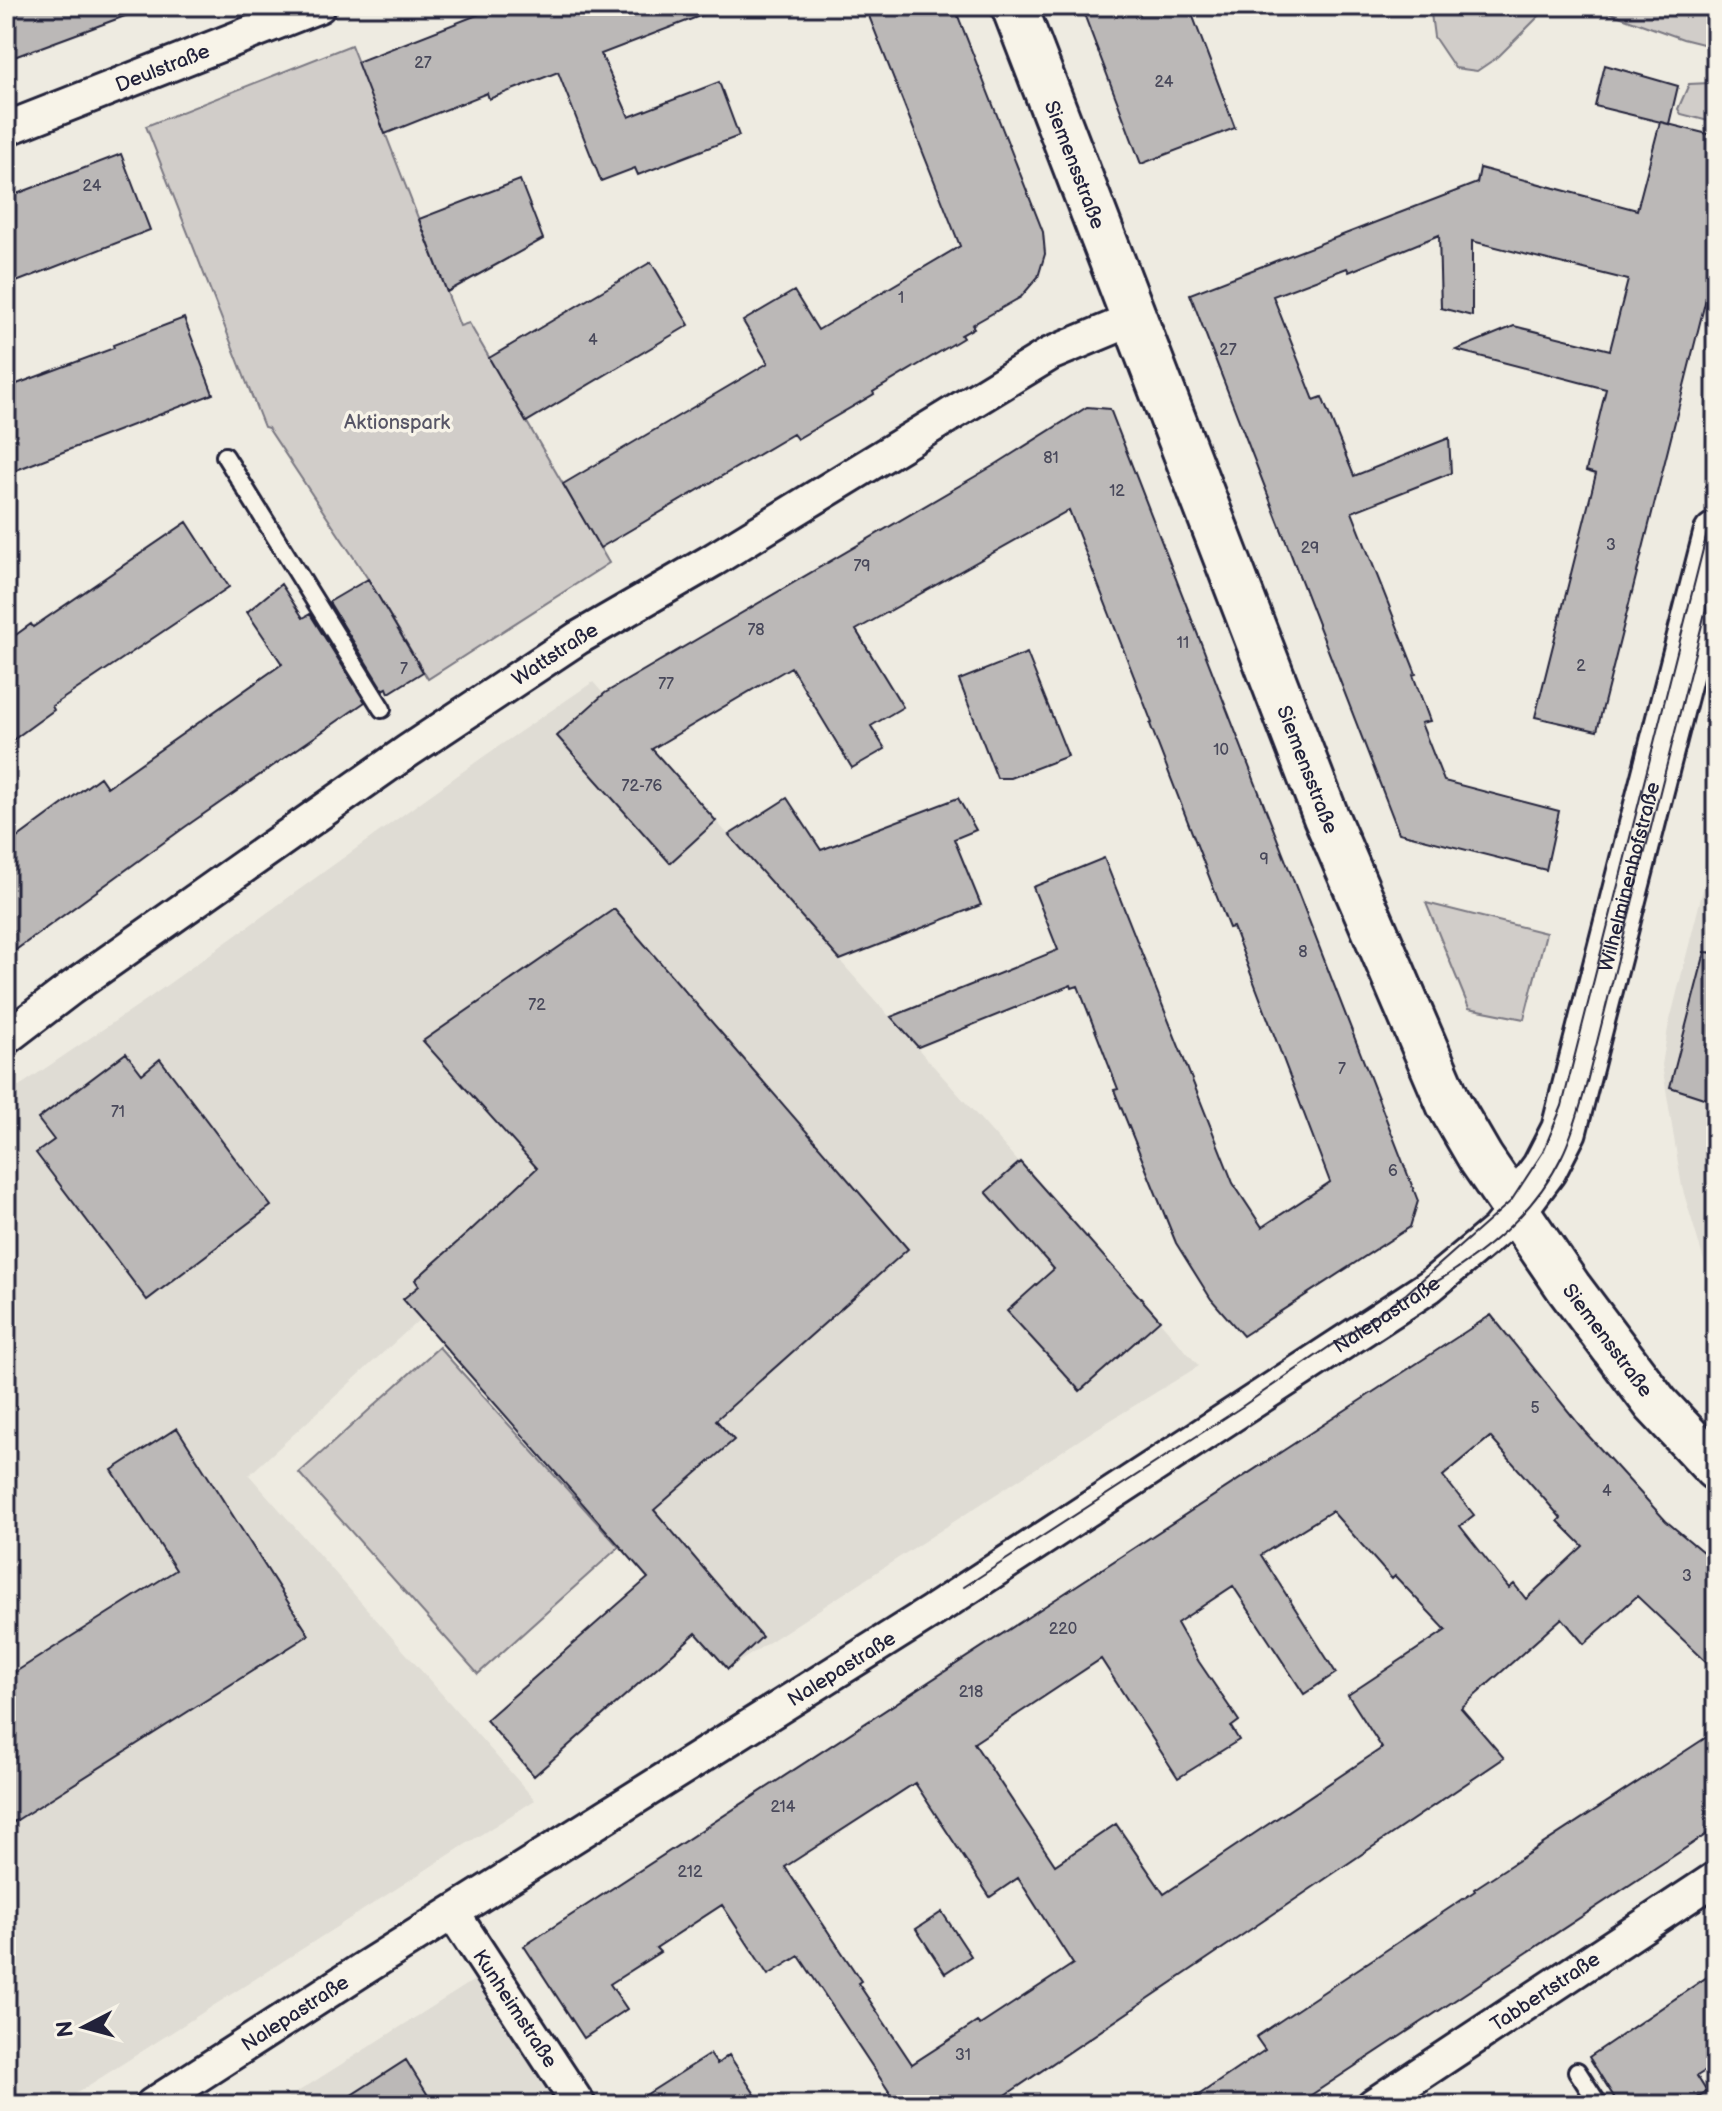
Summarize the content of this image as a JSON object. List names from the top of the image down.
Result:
{
  "streets": {
    "main road": ["Siemensstraße", "Wilhelminenhofstraße"],
    "street": [
      "Deulstraße",
      "Wattstraße",
      "Nalepastraße",
      "Tabbertstraße",
      "Kunheimstraße"
    ]
  },
  "crossings": [
    ["Siemensstraße", "Wattstraße"],
    ["Siemensstraße", "Wilhelminenhofstraße"],
    ["Siemensstraße", "Nalepastraße"],
    ["Wilhelminenhofstraße", "Nalepastraße"],
    ["Nalepastraße", "Kunheimstraße"]
  ],
  "parks": ["Aktionspark"],
  "house_numbers": [
    "27",
    "24",
    "24",
    "1",
    "4",
    "27",
    "81",
    "12",
    "3",
    "29",
    "79",
    "78",
    "11",
    "2",
    "7",
    "77",
    "10",
    "72-76",
    "9",
    "8",
    "72",
    "7",
    "71",
    "6",
    "5",
    "4",
    "3",
    "220",
    "218",
    "214",
    "212",
    "31"
  ],
  "north": "left"
}
